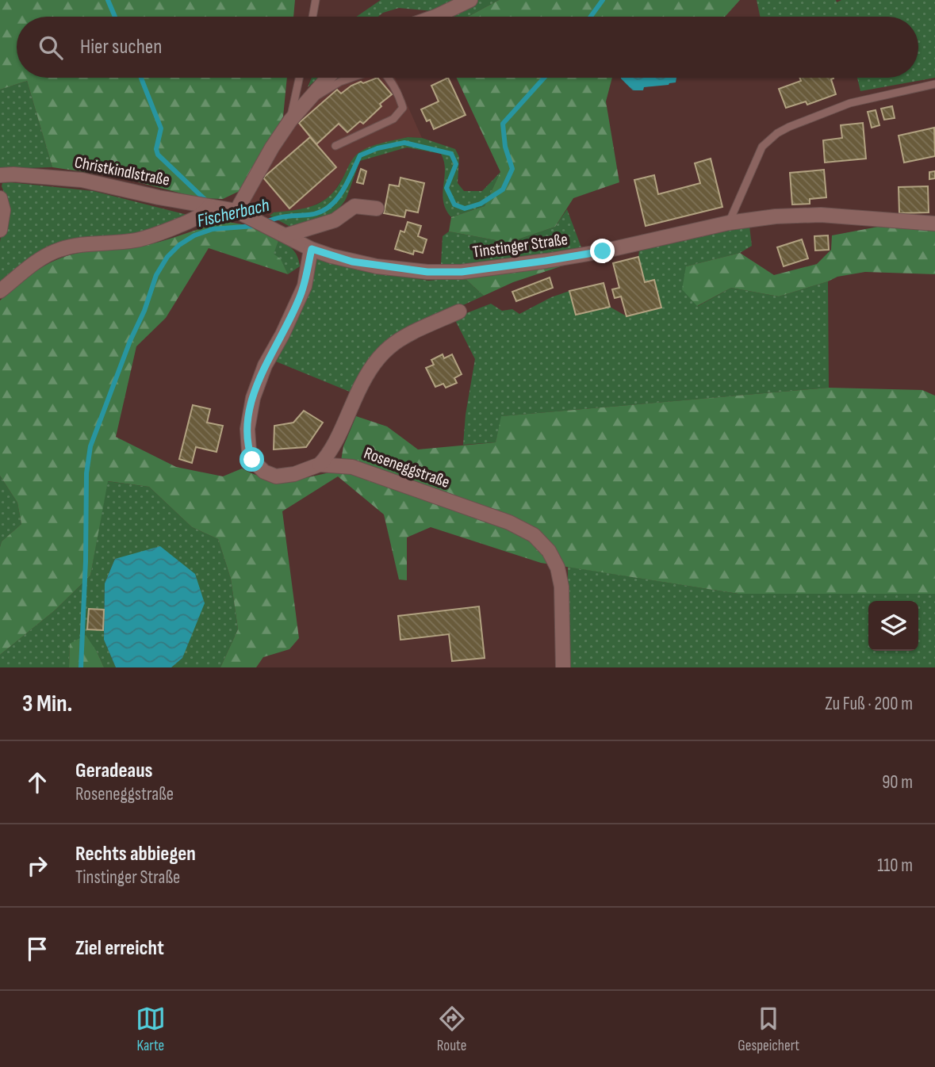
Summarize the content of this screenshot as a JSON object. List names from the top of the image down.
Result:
{
  "streets": {
    "street": ["Christkindlstraße", "Tinstinger Straße", "Roseneggstraße"]
  },
  "crossings": [
    ["Christkindlstraße", "Tinstinger Straße"],
    ["Tinstinger Straße", "Roseneggstraße"]
  ],
  "water": ["Fischerbach"],
  "page": {
    "search": "Hier suchen",
    "heading": ["3 Min.", "Zu Fuß · 200 m"],
    "list": [
      ["Geradeaus", "Roseneggstraße", "90 m"],
      ["Rechts abbiegen", "Tinstinger Straße", "110 m"],
      "Ziel erreicht"
    ],
    "nav": ["Karte", "Route", "Gespeichert"]
  }
}
